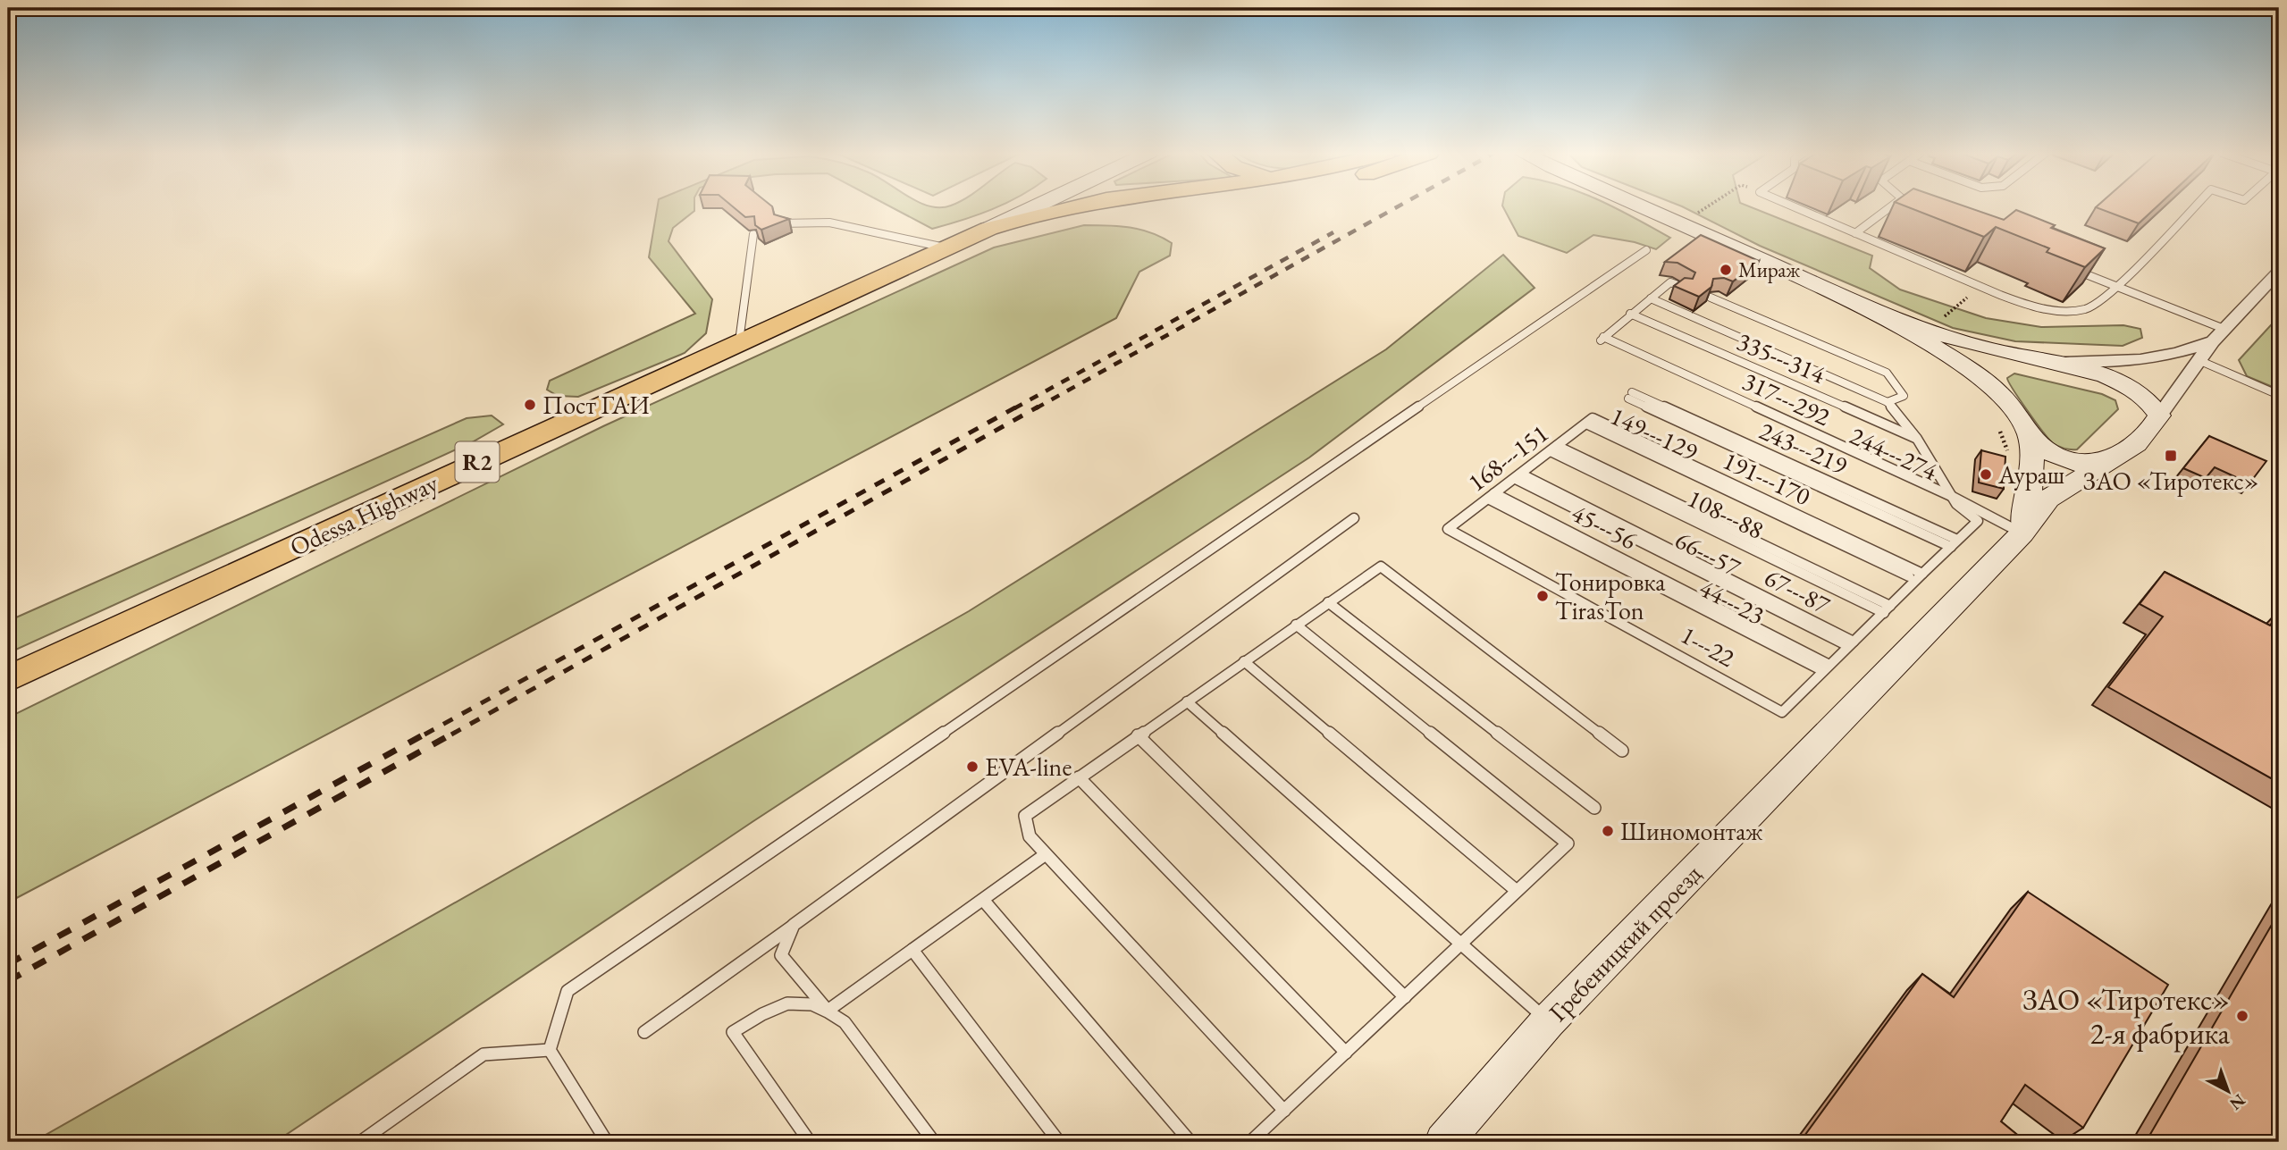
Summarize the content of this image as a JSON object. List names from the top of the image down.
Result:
{
  "streets": {
    "main road": ["R2", "Odessa Highway"],
    "street": ["Гребеницкий проезд"],
    "lane": [
      "335---314",
      "317---292",
      "149---129",
      "244---274",
      "168---151",
      "191---170",
      "108---88",
      "66---57",
      "44---23",
      "1---22"
    ]
  },
  "crossings": [
    ["335---314", "317---292"],
    ["317---292", "244---274"],
    ["149---129", "168---151"],
    ["149---129", "191---170"],
    ["168---151", "191---170"],
    ["168---151", "108---88"],
    ["168---151", "66---57"],
    ["168---151", "44---23"],
    ["168---151", "1---22"],
    ["R2", "Odessa Highway"],
    ["44---23", "1---22"]
  ],
  "places": {
    "other": [
      "Мираж",
      "Пост ГАИ",
      "Аураш",
      "Тонировка TirasTon",
      "EVA-line",
      "Шиномонтаж",
      "ЗАО «Тиротекс» 2-я фабрика"
    ],
    "transit": ["ЗАО «Тиротекс»"]
  },
  "north": "bottom right"
}
